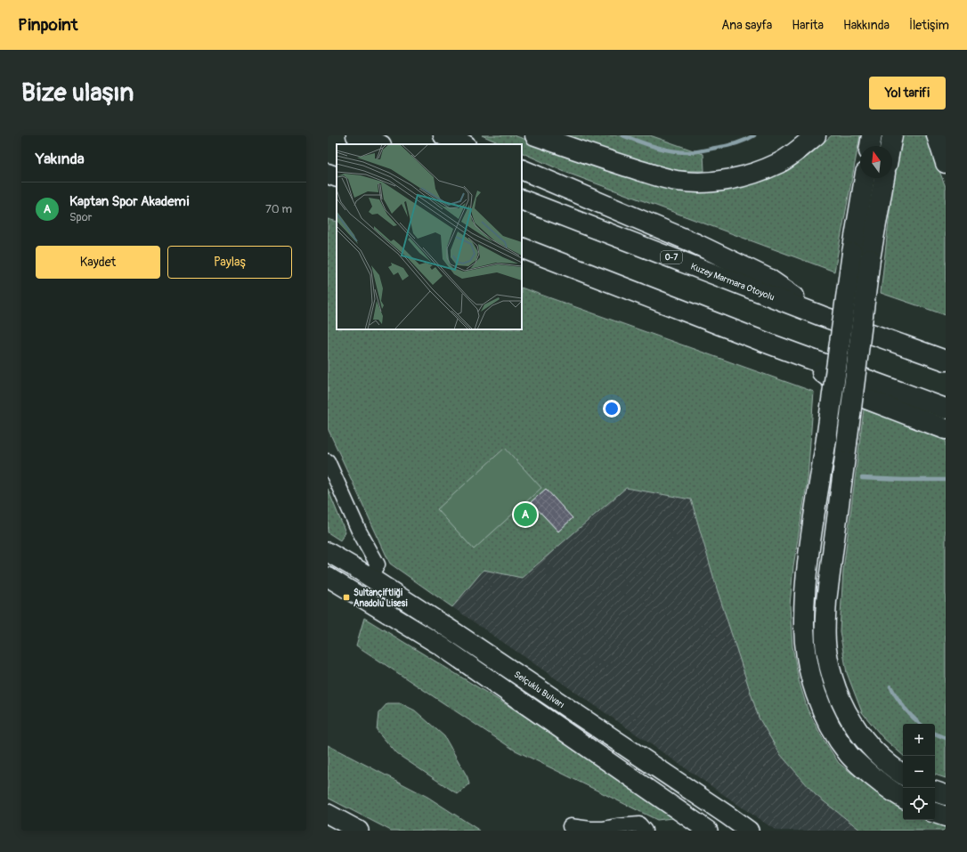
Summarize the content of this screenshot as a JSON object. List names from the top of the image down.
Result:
{
  "streets": {
    "highway": ["O-7", "Kuzey Marmara Otoyolu"],
    "main road": ["Selçuklu Bulvarı"]
  },
  "places": {
    "transit": ["Sultançiftliği Anadolu Lisesi"]
  },
  "north": "top",
  "page": {
    "header": "Pinpoint",
    "nav": [
      "Ana sayfa",
      "Harita",
      "Hakkında",
      "İletişim"
    ],
    "buttons": [
      "Yol tarifi",
      ["Kaydet", "Paylaş"]
    ],
    "title": "Bize ulaşın",
    "heading": "Yakında",
    "list": [
      {
        "mark": "A",
        "name": "Kaptan Spor Akademi",
        "note": "Spor",
        "value": "70 m"
      }
    ],
    "pins": "A",
    "map_buttons": ["+", "−"]
  }
}
